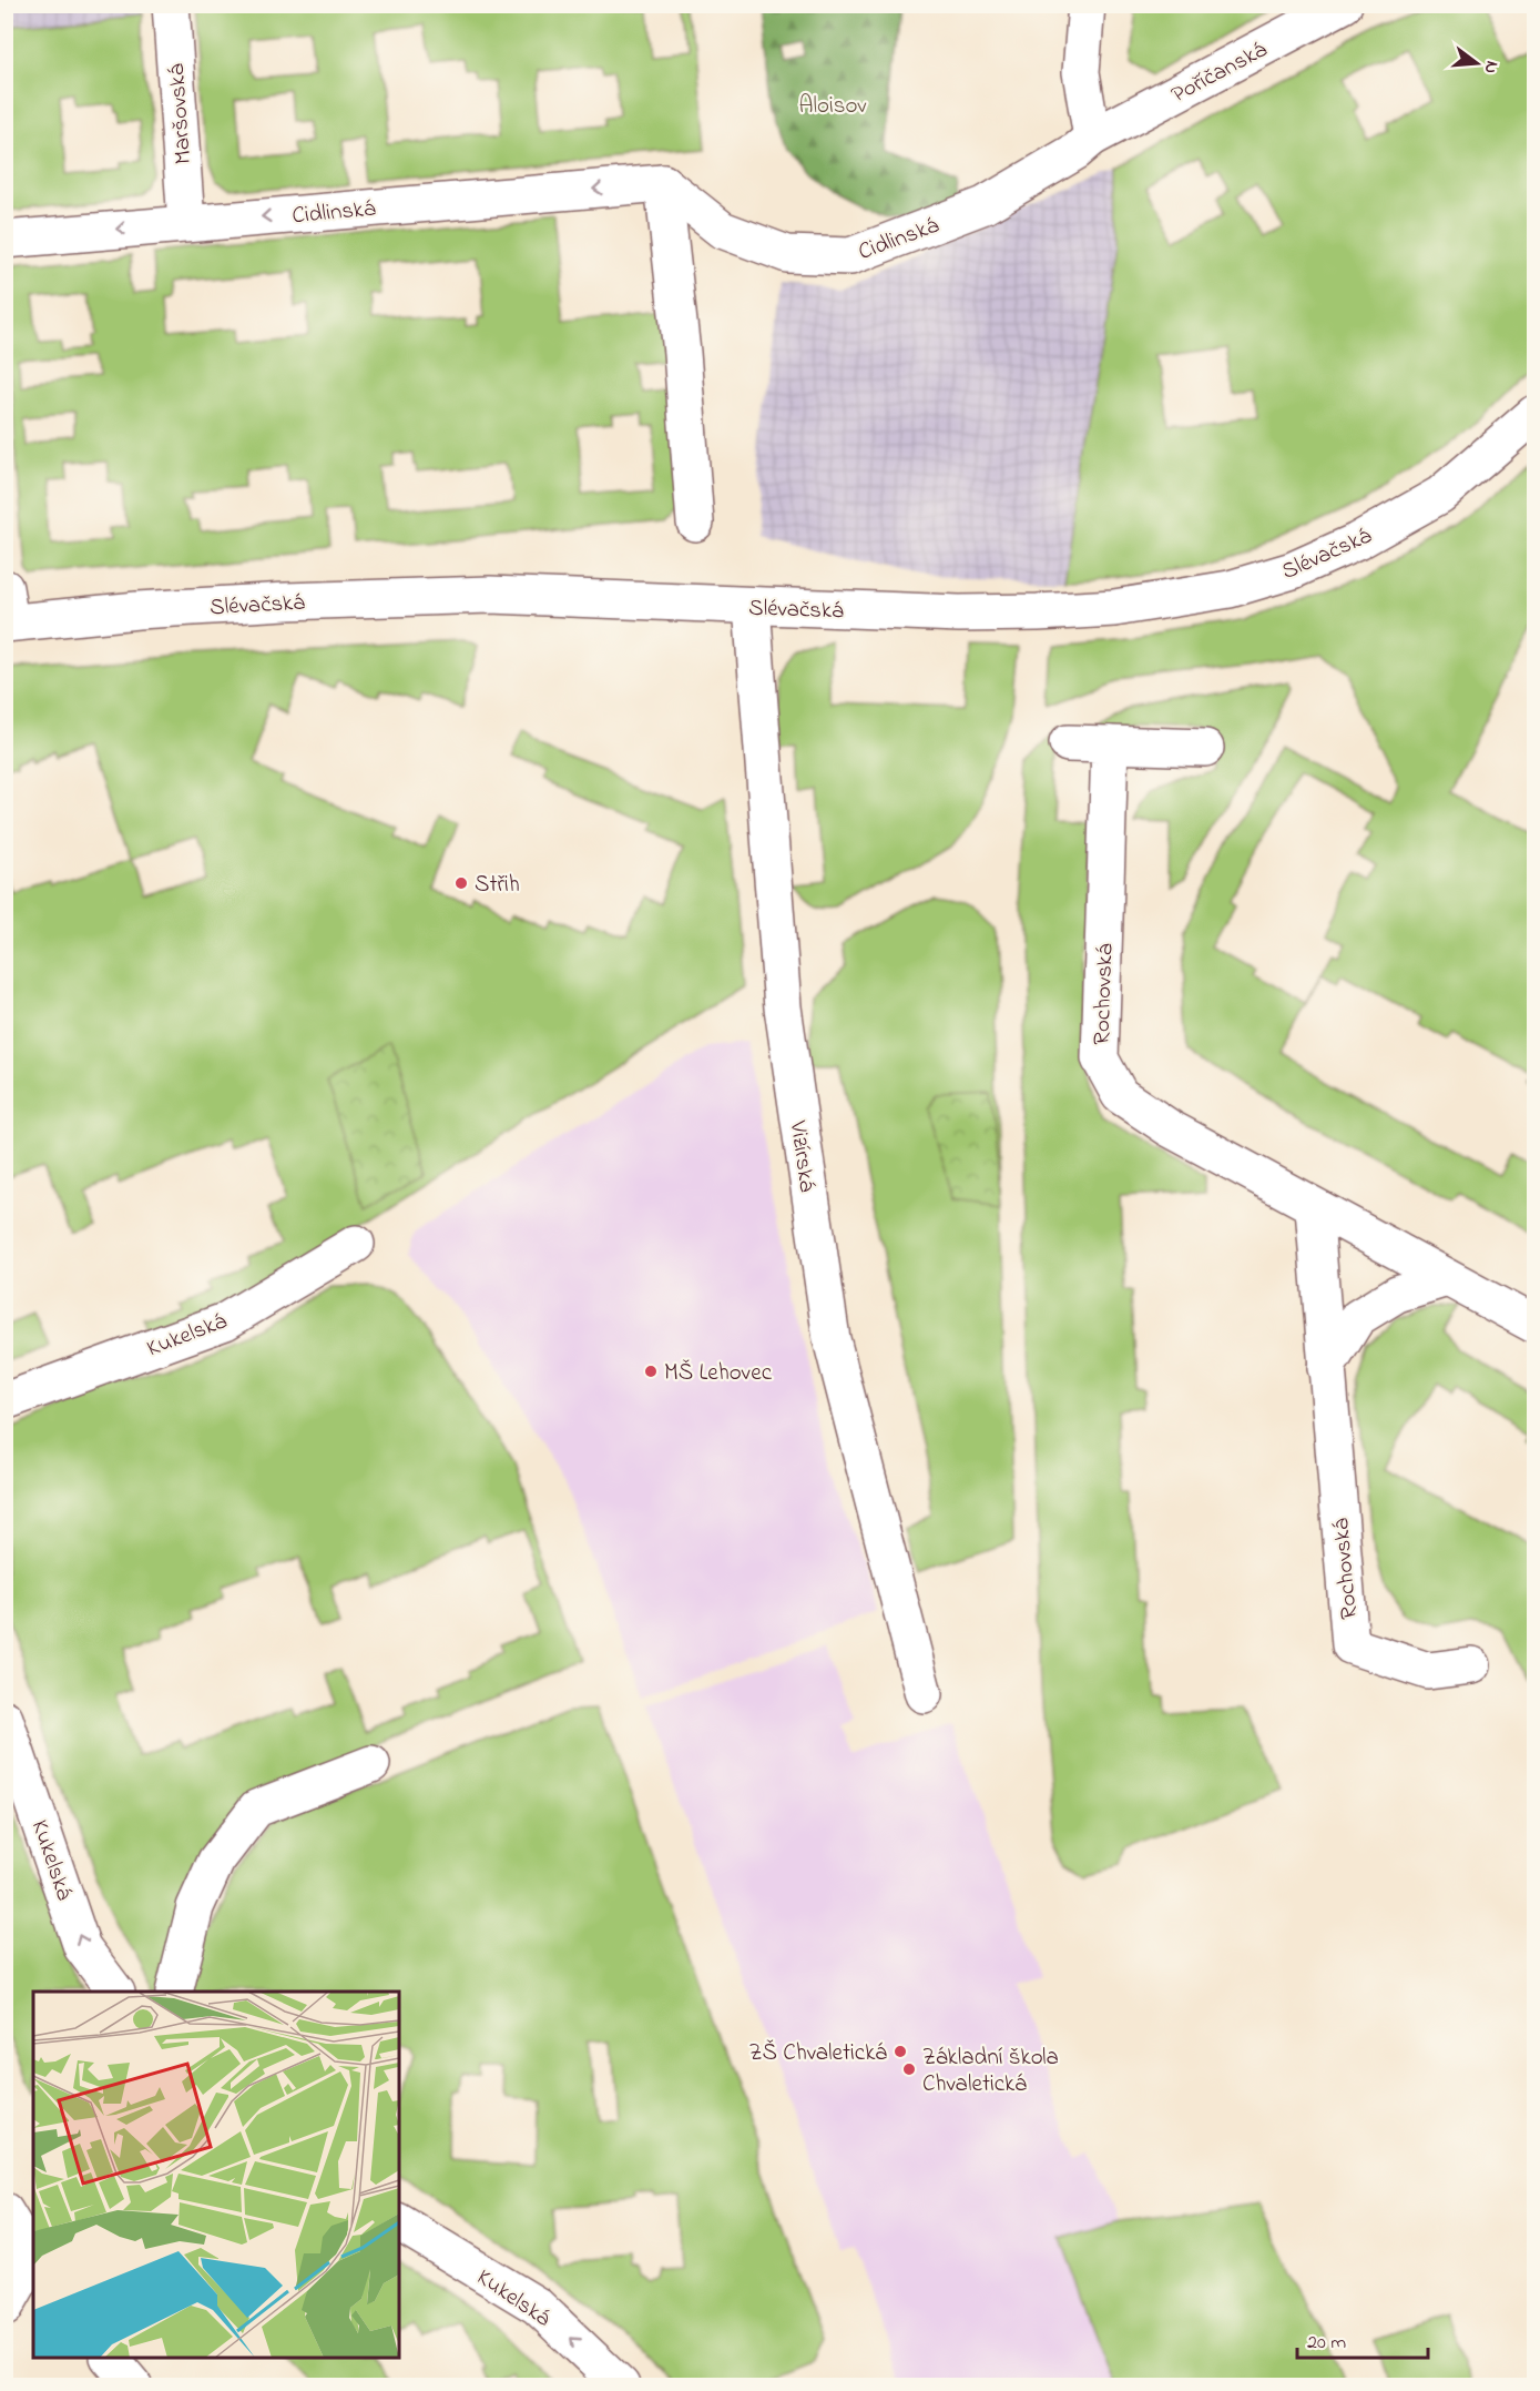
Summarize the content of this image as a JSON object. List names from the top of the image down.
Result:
{
  "streets": {
    "street": [
      "Poříčanská",
      "Maršovská",
      "Cidlinská",
      "Slévačská",
      "Rochovská",
      "Vizírská",
      "Kukelská"
    ]
  },
  "crossings": [
    ["Poříčanská", "Cidlinská"],
    ["Maršovská", "Cidlinská"],
    ["Slévačská", "Vizírská"]
  ],
  "one_way": ["Cidlinská", "Kukelská"],
  "parks": ["Aloisov"],
  "places": [
    "Střih",
    "MŠ Lehovec",
    "ZŠ Chvaletická",
    "Základní škola Chvaletická"
  ],
  "scale_bar": "20 m",
  "north": "right"
}
